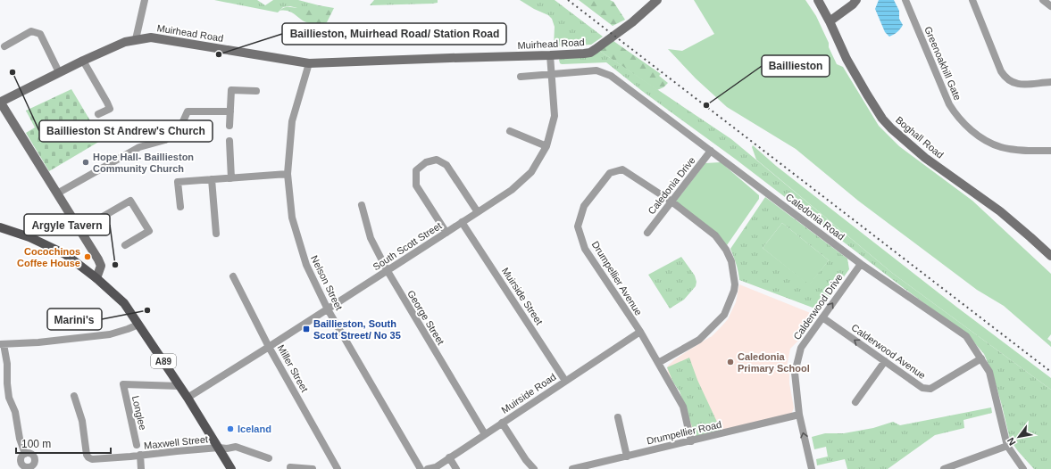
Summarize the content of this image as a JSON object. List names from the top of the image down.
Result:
{
  "streets": {
    "main road": ["A89"],
    "street": [
      "Muirhead Road",
      "Greenoakhill Gate",
      "Boghall Road",
      "Caledonia Drive",
      "Caledonia Road",
      "South Scott Street",
      "Drumpellier Avenue",
      "Nelson Street",
      "Muirside Street",
      "Calderwood Drive",
      "George Street",
      "Calderwood Avenue",
      "Miller Street",
      "Muirside Road",
      "Longlee",
      "Drumpellier Road",
      "Maxwell Street"
    ]
  },
  "crossings": [
    ["Muirhead Road", "South Scott Street"],
    ["Muirhead Road", "Nelson Street"],
    ["Caledonia Drive", "Caledonia Road"],
    ["Caledonia Drive", "Drumpellier Avenue"],
    ["Caledonia Road", "South Scott Street"],
    ["Caledonia Road", "Calderwood Drive"],
    ["Caledonia Road", "Calderwood Avenue"],
    ["South Scott Street", "Nelson Street"],
    ["South Scott Street", "Muirside Street"],
    ["South Scott Street", "George Street"],
    ["South Scott Street", "A89"],
    ["South Scott Street", "Miller Street"],
    ["Drumpellier Avenue", "Muirside Road"],
    ["Drumpellier Avenue", "Drumpellier Road"],
    ["Muirside Street", "Muirside Road"],
    ["Calderwood Drive", "Calderwood Avenue"],
    ["Calderwood Drive", "Drumpellier Road"],
    ["George Street", "Muirside Road"],
    ["A89", "Longlee"],
    ["A89", "Maxwell Street"]
  ],
  "one_way": ["Calderwood Drive", "Calderwood Avenue"],
  "places": {
    "other": [
      "Baillieston, Muirhead Road/ Station Road",
      "Baillieston St Andrew's Church",
      "Baillieston",
      "Hope Hall- Baillieston Community Church",
      "Cocochinos Coffee House",
      "Argyle Tavern",
      "Marini's",
      "Caledonia Primary School",
      "Iceland"
    ],
    "transit": ["Baillieston, South Scott Street/ No 35"]
  },
  "scale_bar": "100 m",
  "north": "bottom left"
}
